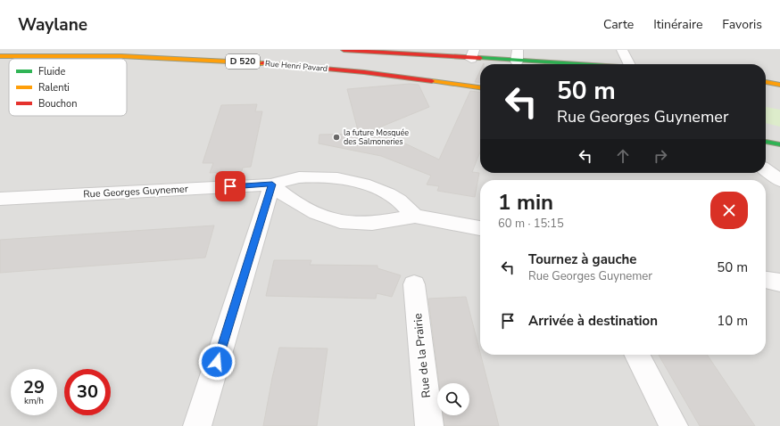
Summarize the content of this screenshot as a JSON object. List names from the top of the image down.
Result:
{
  "streets": {
    "main road": ["D 520", "Rue Henri Pavard"],
    "street": ["Rue Georges Guynemer", "Rue de la Prairie"]
  },
  "places": ["la future Mosquée des Salmoneries"],
  "legend": ["Fluide", "Ralenti", "Bouchon"],
  "page": {
    "header": "Waylane",
    "nav": ["Carte", "Itinéraire", "Favoris"],
    "turn": ["50 m", "Rue Georges Guynemer"],
    "heading": ["1 min", "60 m · 15:15"],
    "list": [
      {
        "name": "Tournez à gauche",
        "note": "Rue Georges Guynemer",
        "value": "50 m"
      },
      {
        "name": "Arrivée à destination",
        "value": "10 m"
      }
    ],
    "speed": "29 km/h",
    "limit": "30"
  }
}
